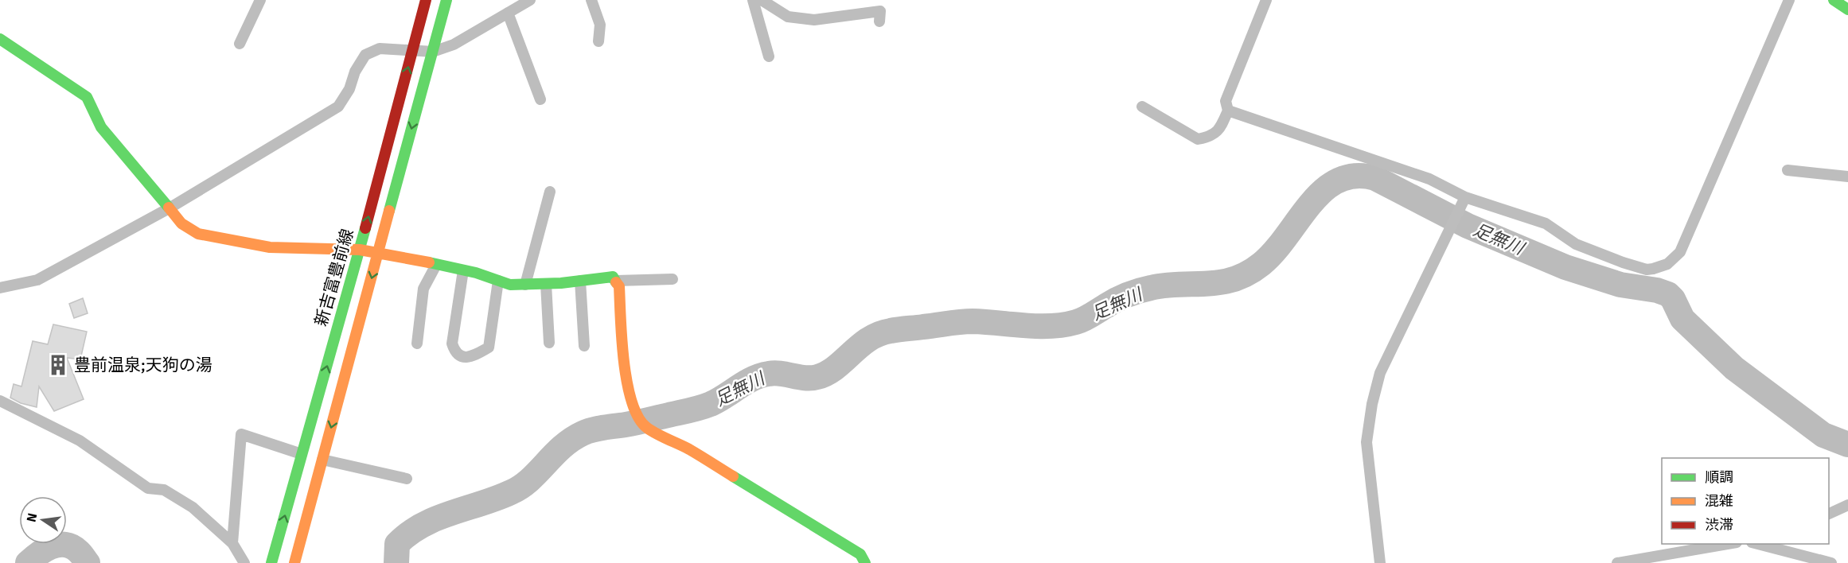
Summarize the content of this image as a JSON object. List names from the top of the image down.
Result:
{
  "streets": {
    "main road": ["新吉富豊前線"]
  },
  "water": ["足無川"],
  "places": {
    "building": ["豊前温泉;天狗の湯"]
  },
  "legend": ["順調", "混雑", "渋滞"],
  "north": "left"
}
